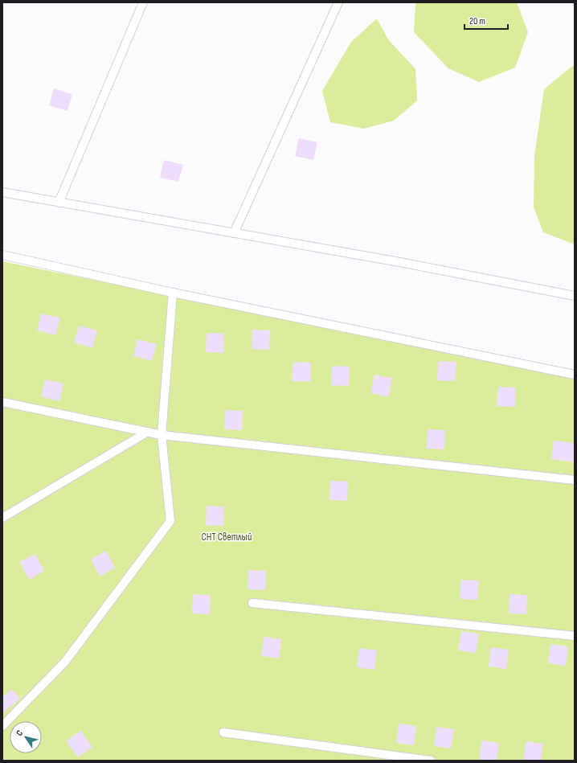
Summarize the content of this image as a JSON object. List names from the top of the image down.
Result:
{
  "parks": ["СНТ Светлый"],
  "scale_bar": "20 m",
  "north": "top left"
}
